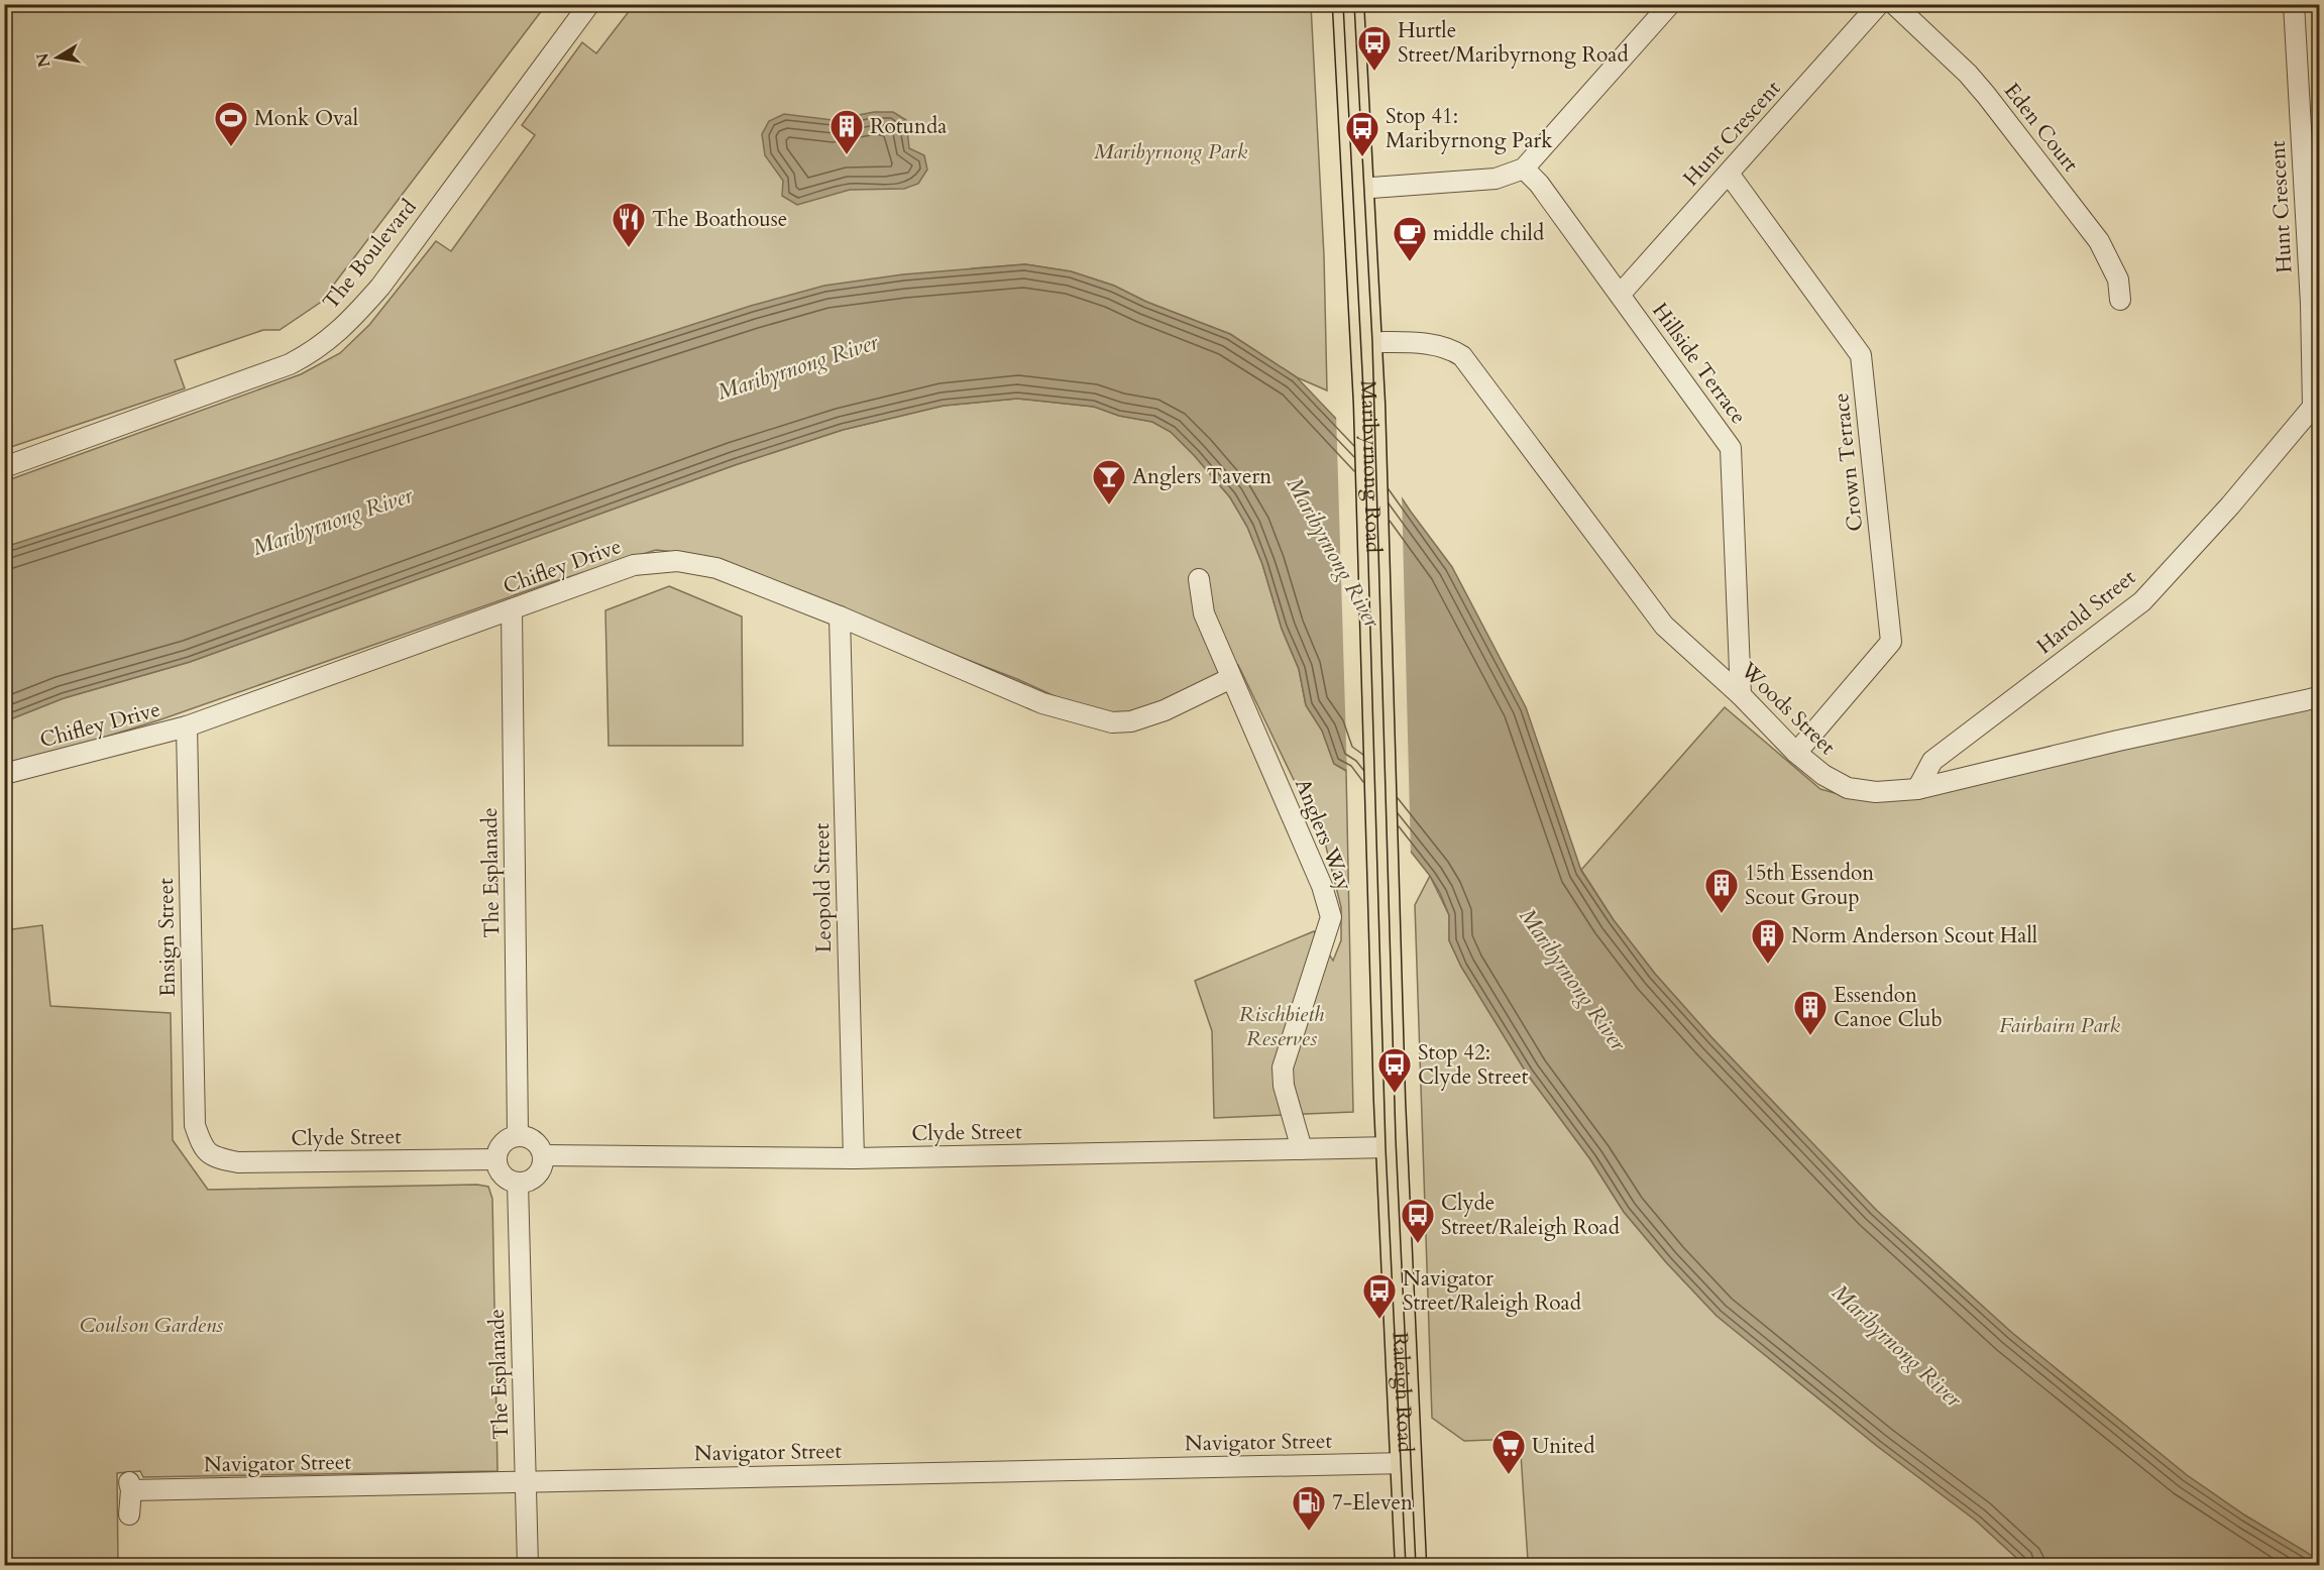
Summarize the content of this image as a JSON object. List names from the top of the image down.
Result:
{
  "streets": {
    "main road": ["Maribyrnong Road", "Raleigh Road"],
    "street": [
      "Eden Court",
      "Hunt Crescent",
      "The Boulevard",
      "Hillside Terrace",
      "Crown Terrace",
      "Chifley Drive",
      "Harold Street",
      "Woods Street",
      "Anglers Way",
      "The Esplanade",
      "Leopold Street",
      "Ensign Street",
      "Clyde Street",
      "Navigator Street"
    ]
  },
  "crossings": [
    ["Hunt Crescent", "Hillside Terrace"],
    ["Hunt Crescent", "Crown Terrace"],
    ["Hunt Crescent", "Harold Street"],
    ["Hillside Terrace", "Woods Street"],
    ["Crown Terrace", "Woods Street"],
    ["Maribyrnong Road", "Woods Street"],
    ["Maribyrnong Road", "Clyde Street"],
    ["Maribyrnong Road", "Raleigh Road"],
    ["Chifley Drive", "Anglers Way"],
    ["Chifley Drive", "The Esplanade"],
    ["Chifley Drive", "Leopold Street"],
    ["Chifley Drive", "Ensign Street"],
    ["Harold Street", "Woods Street"],
    ["Anglers Way", "Clyde Street"],
    ["The Esplanade", "Clyde Street"],
    ["The Esplanade", "Navigator Street"],
    ["Leopold Street", "Clyde Street"],
    ["Ensign Street", "Clyde Street"],
    ["Clyde Street", "Raleigh Road"],
    ["Raleigh Road", "Navigator Street"]
  ],
  "water": ["Maribyrnong River"],
  "parks": [
    "Maribyrnong Park",
    "Rischbieth Reserves",
    "Fairbairn Park",
    "Coulson Gardens"
  ],
  "places": {
    "bus stop": [
      "Hurtle Street/Maribyrnong Road",
      "Stop 41: Maribyrnong Park",
      "Stop 42: Clyde Street",
      "Clyde Street/Raleigh Road",
      "Navigator Street/Raleigh Road"
    ],
    "sports": ["Monk Oval"],
    "building": [
      "Rotunda",
      "15th Essendon Scout Group",
      "Norm Anderson Scout Hall",
      "Essendon Canoe Club"
    ],
    "restaurant": ["The Boathouse"],
    "cafe": ["middle child"],
    "bar": ["Anglers Tavern"],
    "supermarket": ["United"],
    "fuel station": ["7-Eleven"]
  },
  "north": "left"
}
